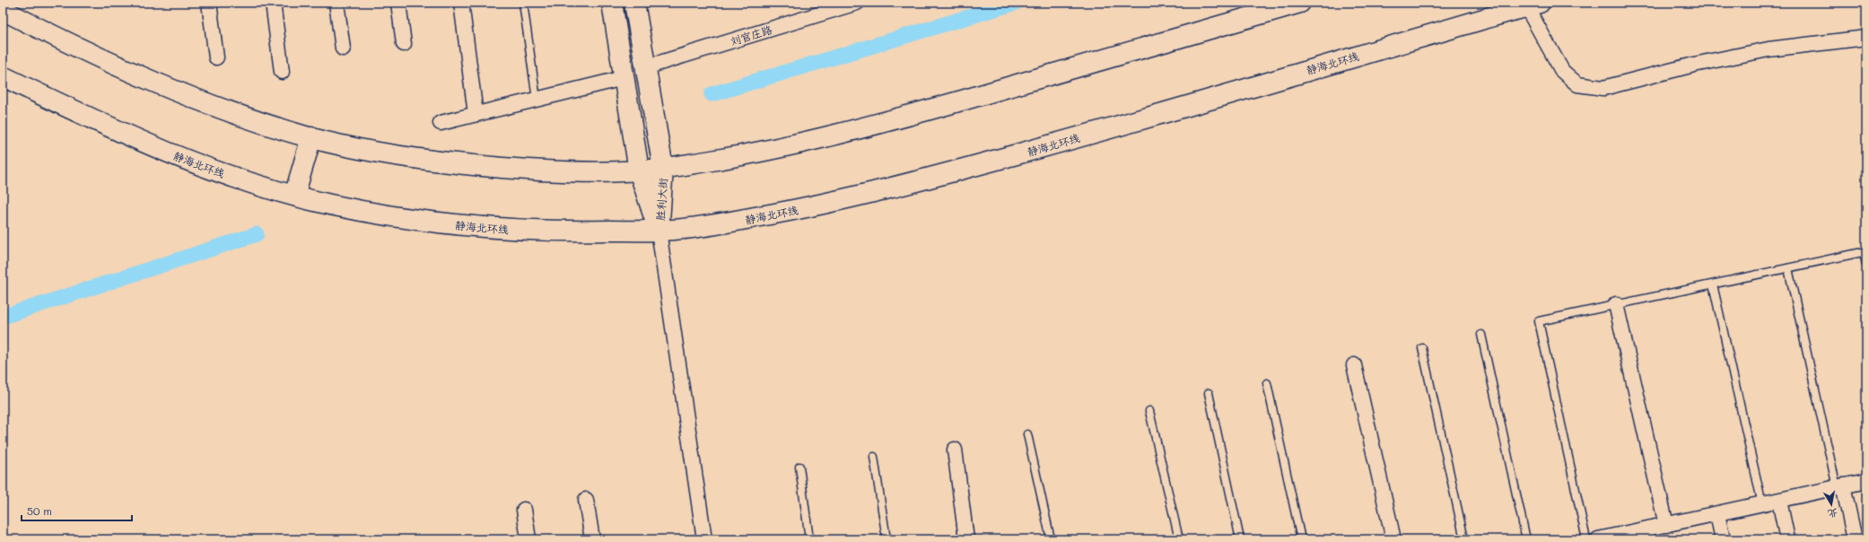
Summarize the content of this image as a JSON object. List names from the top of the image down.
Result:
{
  "streets": {
    "main road": ["静海北环线", "胜利大街"],
    "street": ["刘官庄路"]
  },
  "crossings": [
    ["刘官庄路", "胜利大街"],
    ["静海北环线", "胜利大街"]
  ],
  "scale_bar": "50 m",
  "north": "bottom"
}
